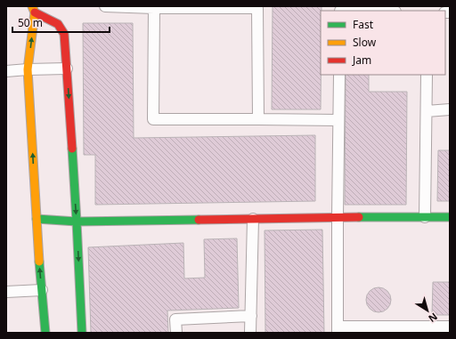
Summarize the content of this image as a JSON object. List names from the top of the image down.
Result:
{
  "legend": ["Fast", "Slow", "Jam"],
  "scale_bar": "50 m",
  "north": "bottom right"
}
